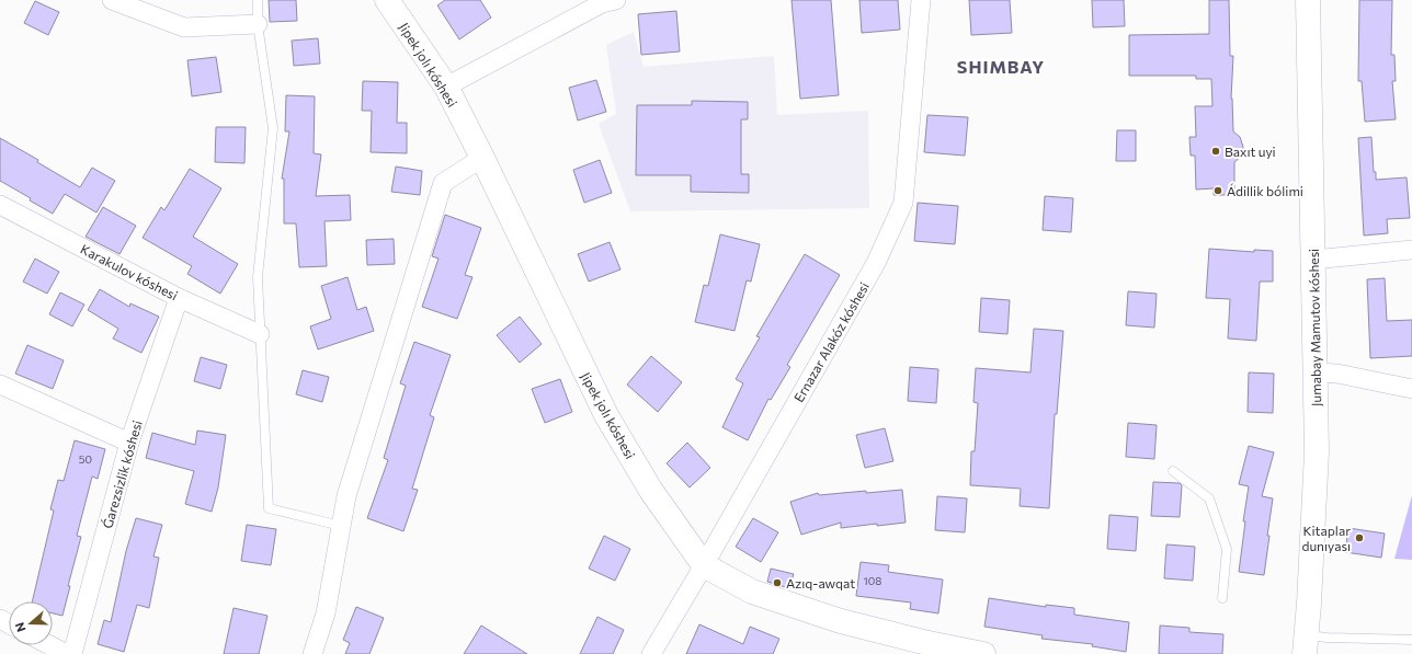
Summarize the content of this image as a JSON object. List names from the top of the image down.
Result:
{
  "streets": {
    "street": [
      "Jipek jolı kóshesi",
      "Karakulov kóshesi",
      "Jumabay Mamutov kóshesi",
      "Ernazar Alakóz kóshesi",
      "Ǵarezsizlik kóshesi"
    ]
  },
  "crossings": [
    ["Jipek jolı kóshesi", "Ernazar Alakóz kóshesi"],
    ["Karakulov kóshesi", "Ǵarezsizlik kóshesi"]
  ],
  "districts": ["SHIMBAY"],
  "places": [
    "Baxıt uyi",
    "Ádillik bólimi",
    "Kitaplar dunıyası",
    "Azıq-awqat"
  ],
  "house_numbers": ["50", "108"],
  "north": "left"
}
